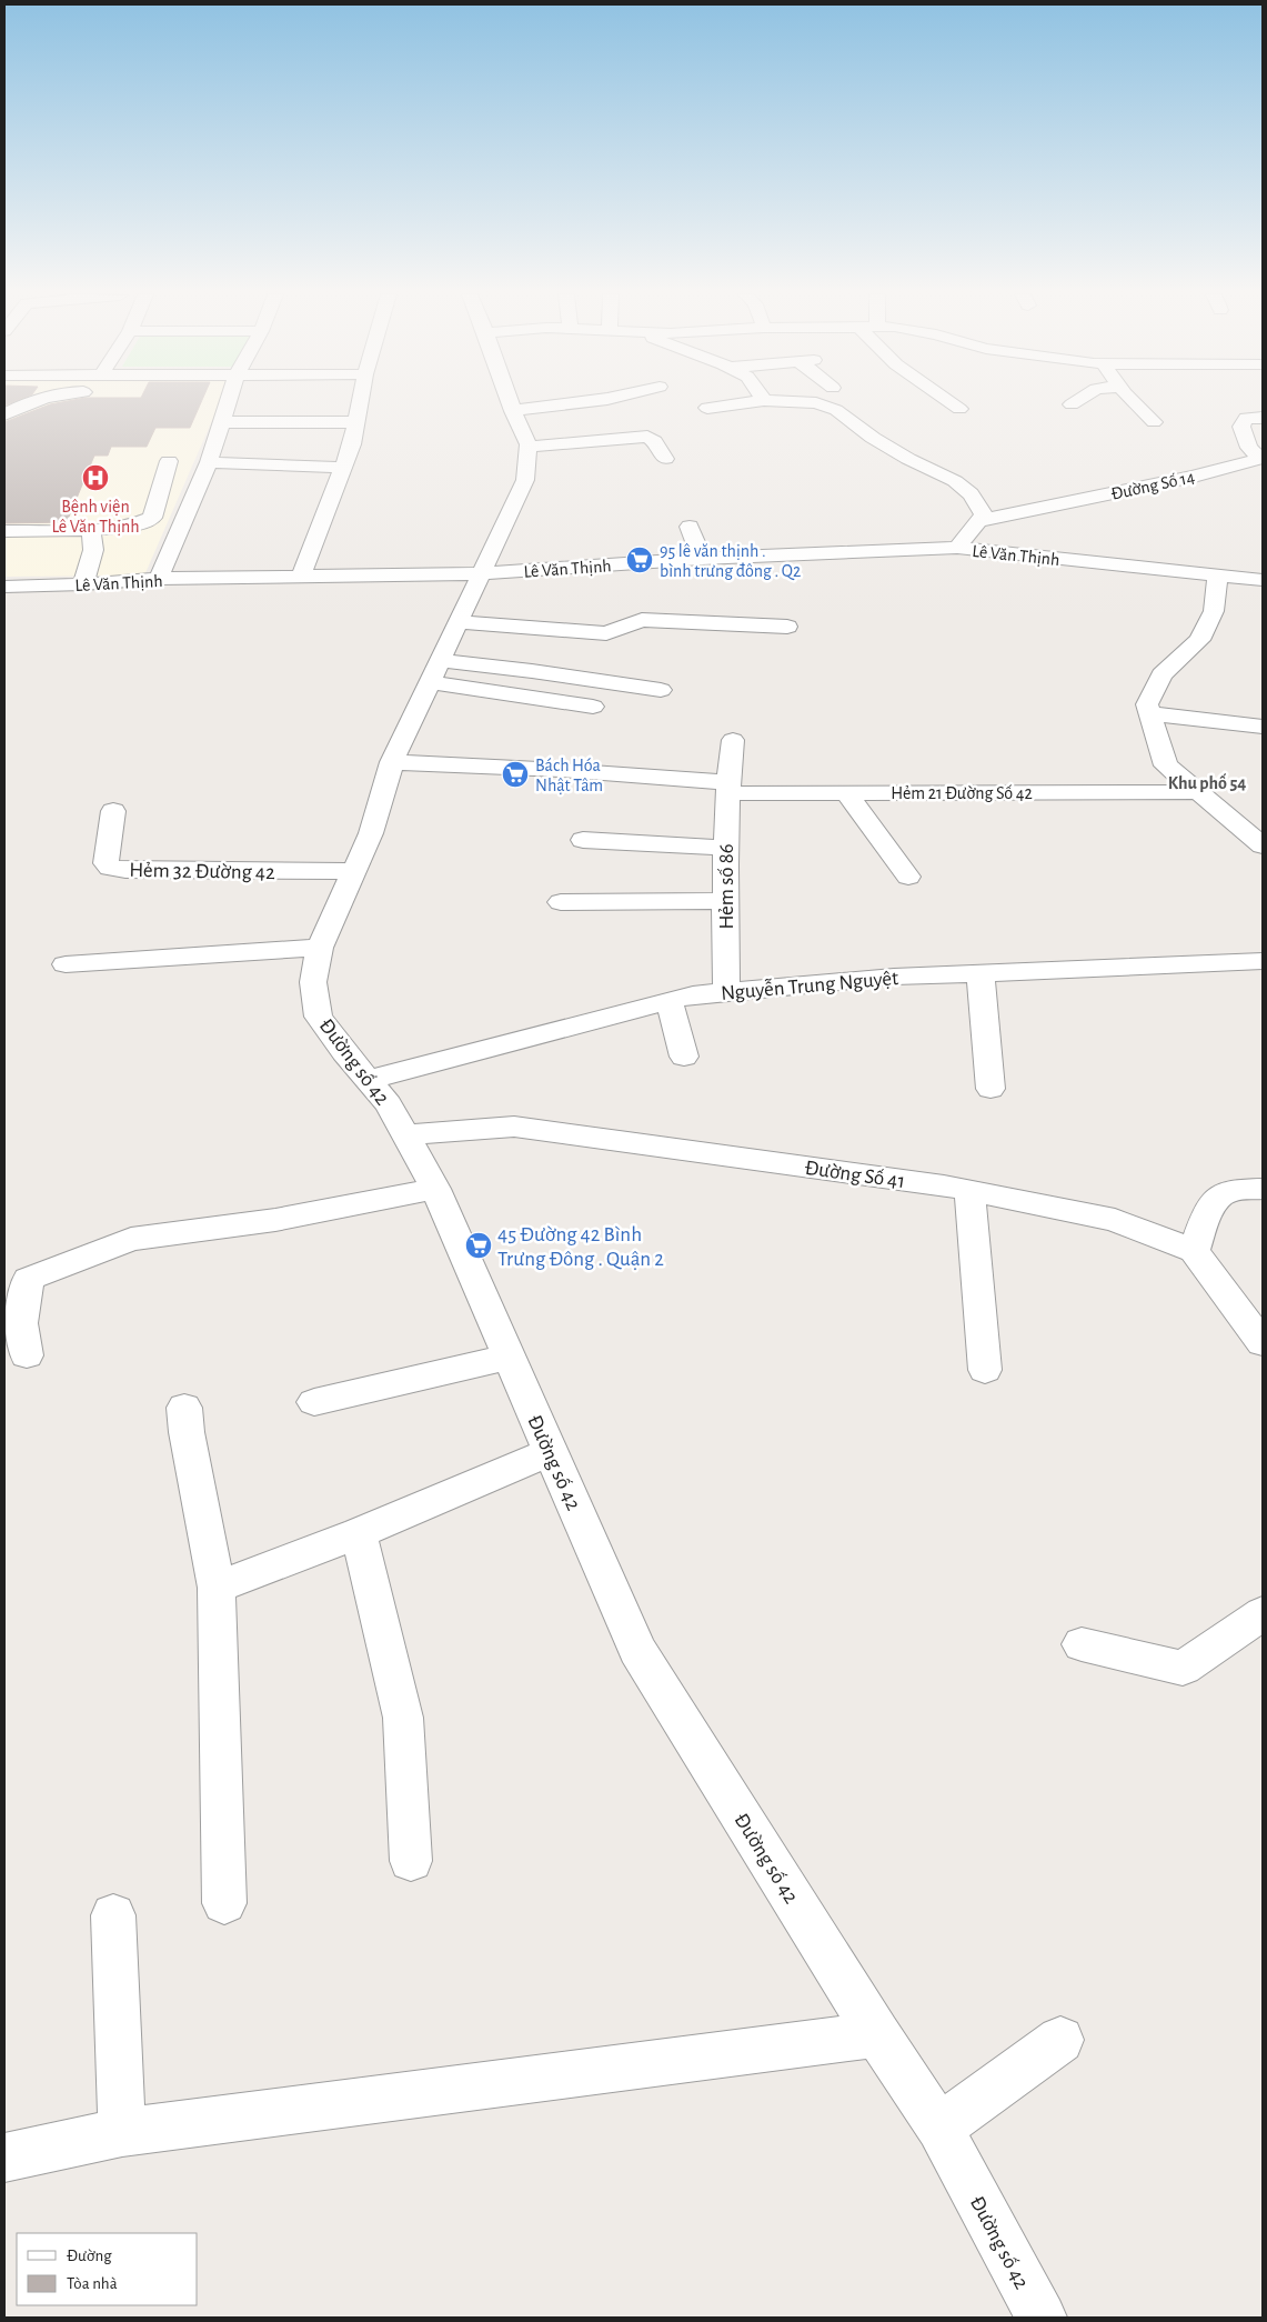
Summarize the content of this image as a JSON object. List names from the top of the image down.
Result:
{
  "streets": {
    "street": [
      "Đường Số 14",
      "Lê Văn Thịnh",
      "Hẻm 21 Đường Số 42",
      "Hẻm 32 Đường 42",
      "Hẻm số 86",
      "Nguyễn Trung Nguyệt",
      "Đường số 42",
      "Đường Số 41"
    ]
  },
  "crossings": [
    ["Lê Văn Thịnh", "Đường số 42"],
    ["Hẻm 21 Đường Số 42", "Hẻm số 86"],
    ["Hẻm 21 Đường Số 42", "Đường số 42"],
    ["Hẻm 32 Đường 42", "Đường số 42"],
    ["Hẻm số 86", "Nguyễn Trung Nguyệt"],
    ["Nguyễn Trung Nguyệt", "Đường số 42"],
    ["Đường số 42", "Đường Số 41"]
  ],
  "districts": ["Khu phố 54"],
  "places": {
    "hospital": ["Bệnh viện Lê Văn Thịnh"],
    "supermarket": ["95 lê văn thịnh . bình trưng đông . Q2", "Bách Hóa Nhật Tâm", "45 Đường 42 Bình Trưng Đông . Quận 2"]
  },
  "legend": ["Đường", "Tòa nhà"]
}
